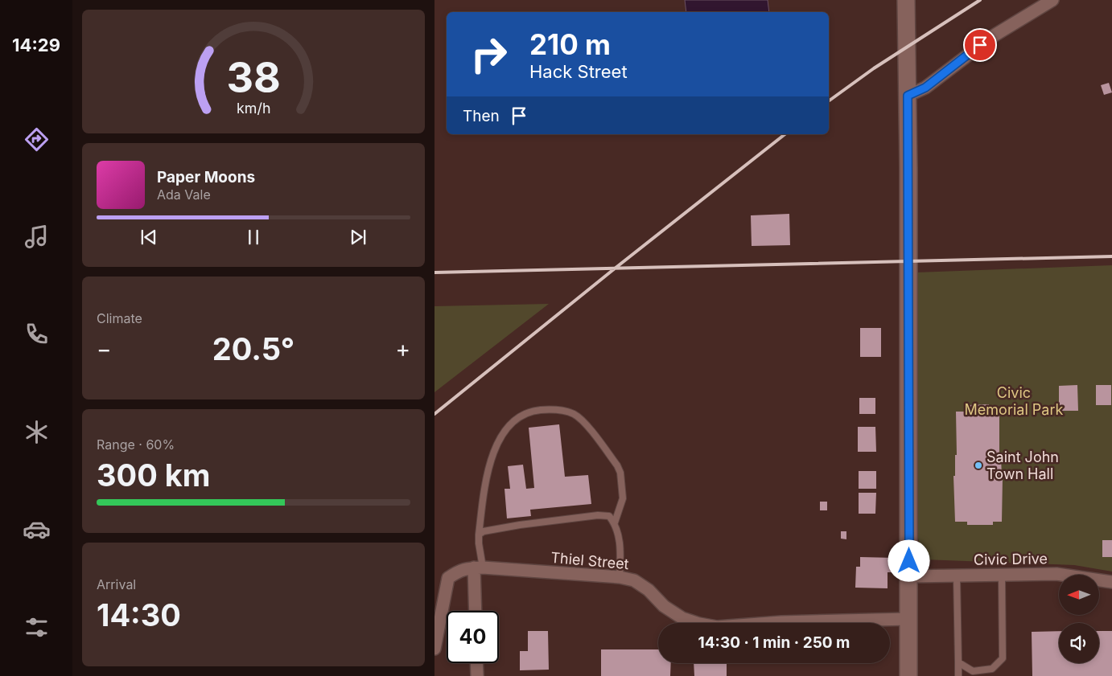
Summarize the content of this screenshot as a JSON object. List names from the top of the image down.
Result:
{
  "streets": {
    "street": ["Civic Drive", "Thiel Street"]
  },
  "parks": ["Civic Memorial Park"],
  "places": ["Saint John Town Hall"],
  "north": "left",
  "page": {
    "tabs": "14:29",
    "turn": ["210 m", "Hack Street"],
    "then": "Then",
    "song": ["Paper Moons", "Ada Vale"],
    "tile": [
      "Climate",
      ["Range · 60%", "300 km"],
      ["Arrival", "14:30"]
    ],
    "heat": ["−", "20.5°", "+"],
    "limit": "40",
    "trip": "14:30 · 1 min · 250 m",
    "gauge": ["38", "km/h"]
  }
}
